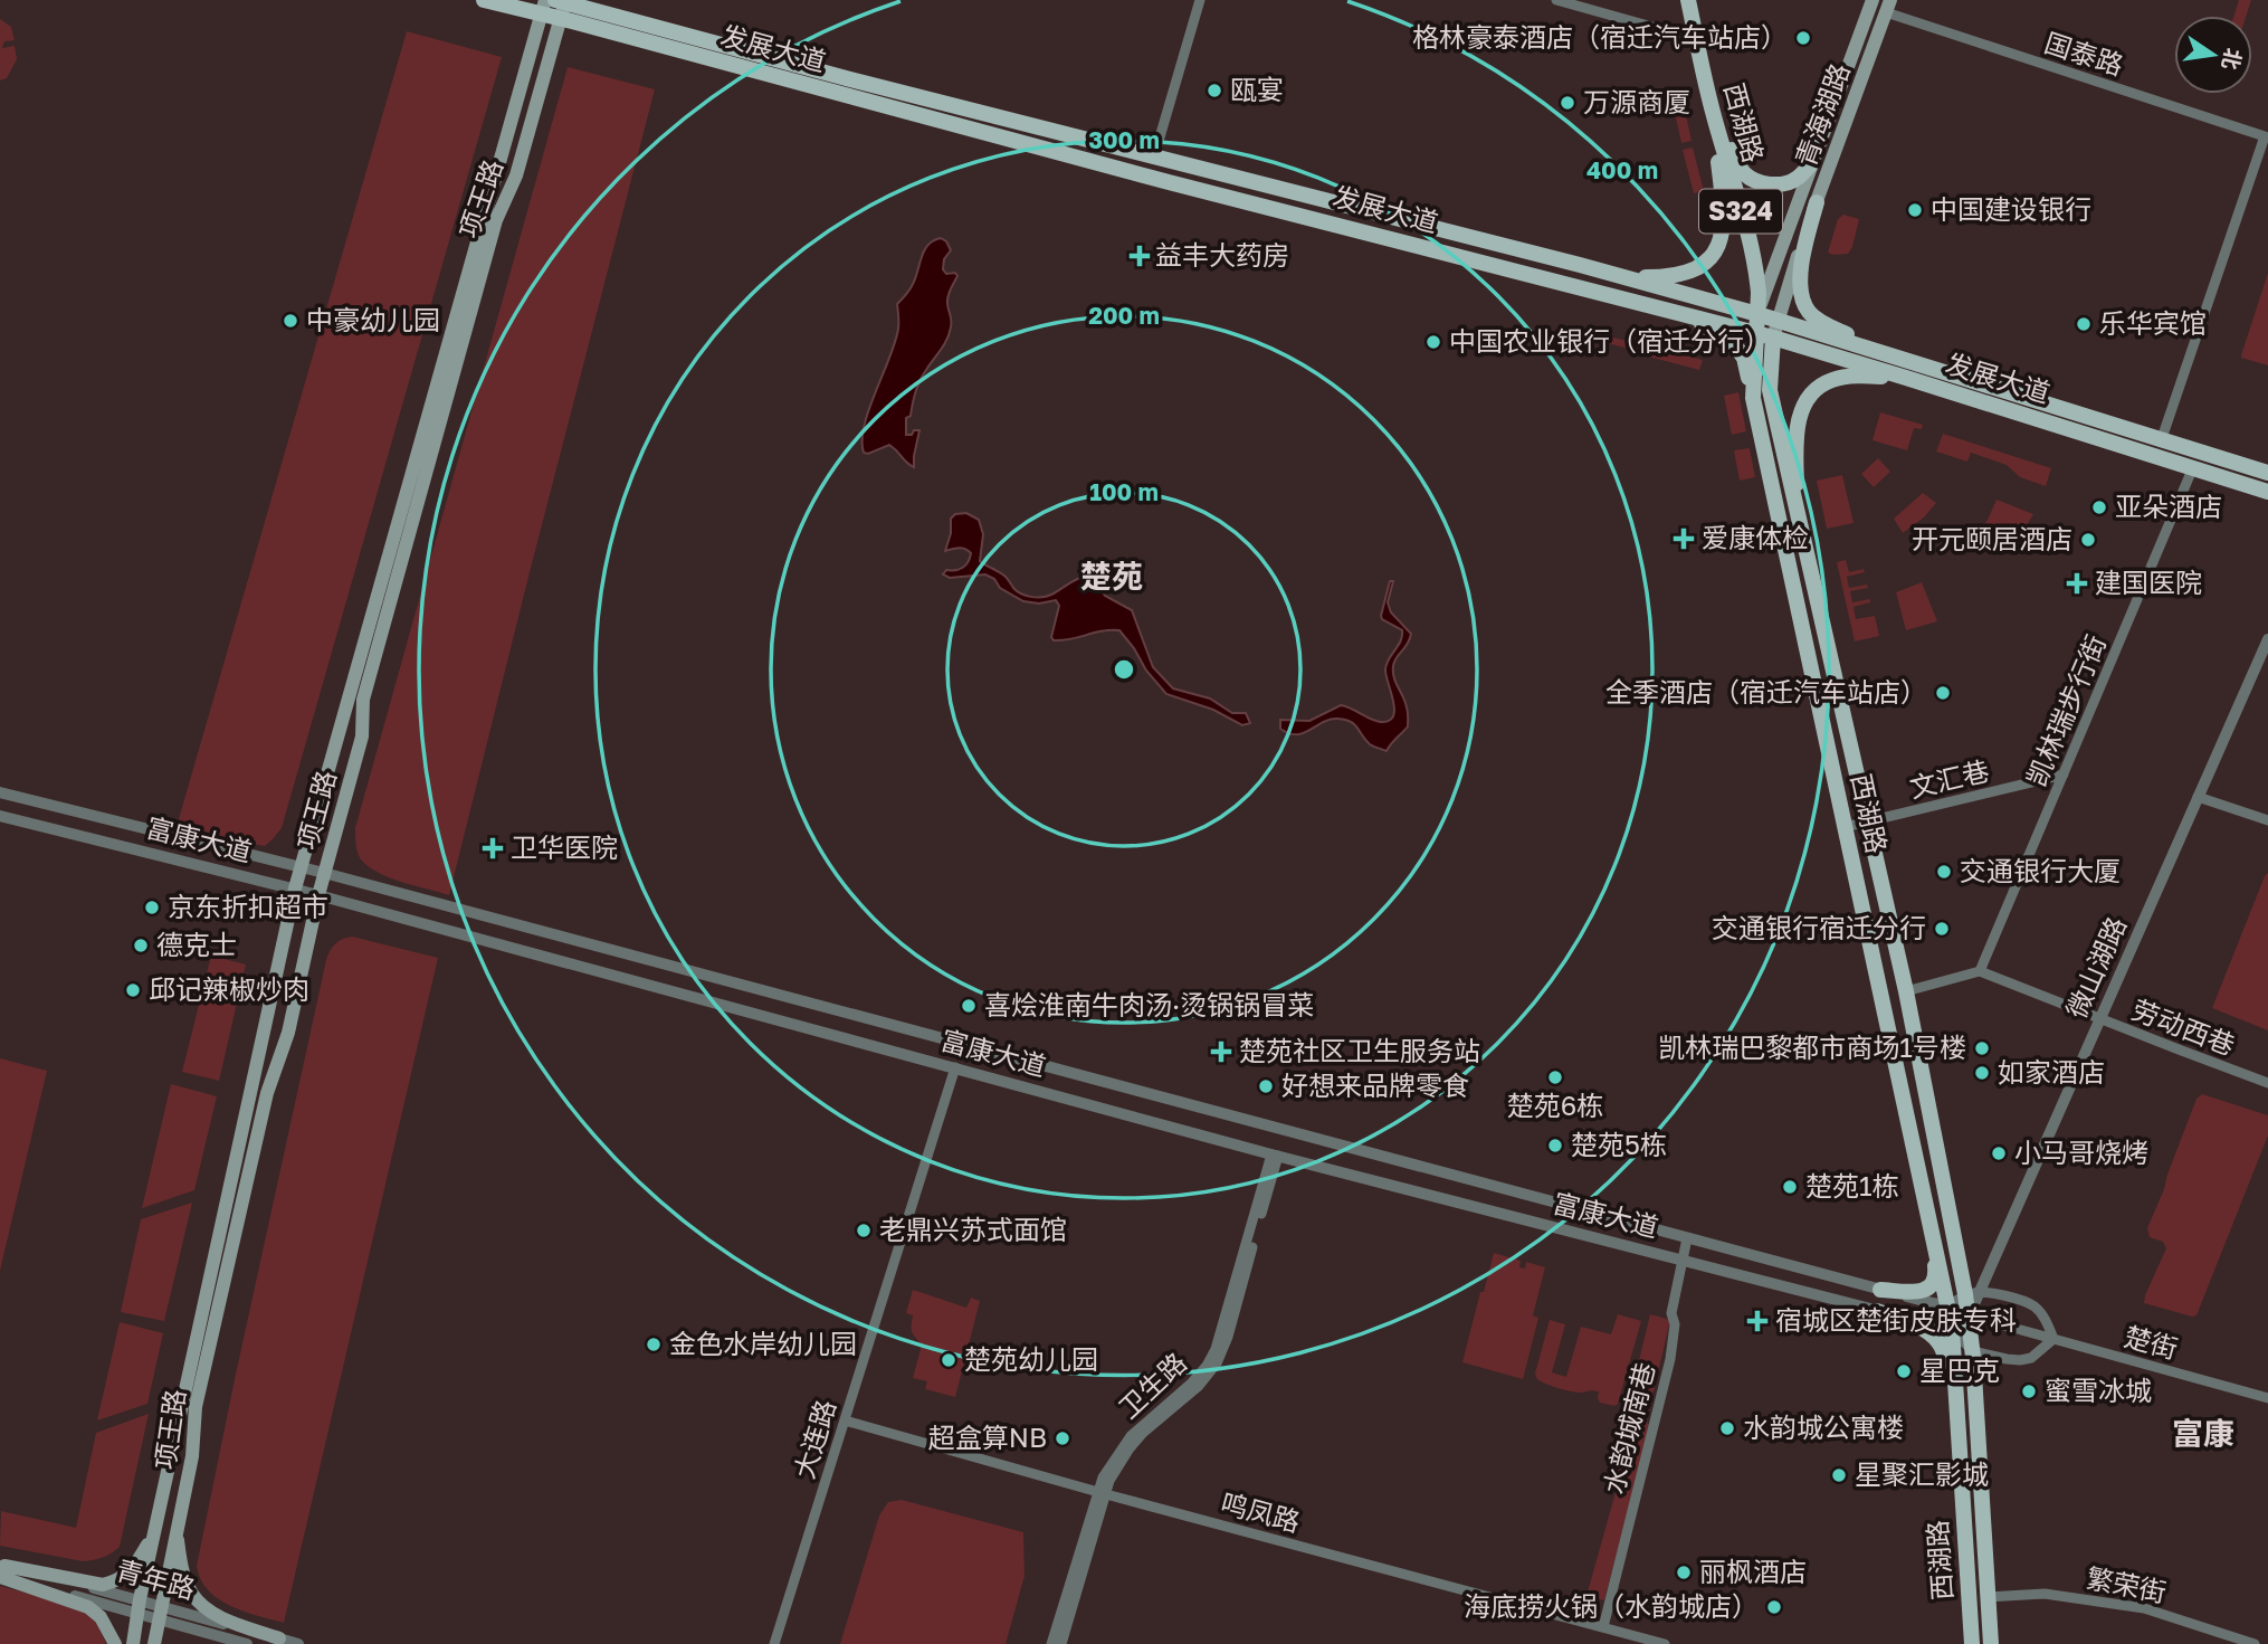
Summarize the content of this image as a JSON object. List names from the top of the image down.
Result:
{
  "streets": {
    "main road": [
      "发展大道",
      "青海湖路",
      "西湖路",
      "项王路",
      "S324"
    ],
    "street": [
      "国泰路",
      "凯林瑞步行街",
      "文汇巷",
      "富康大道",
      "微山湖路",
      "劳动西巷",
      "楚街",
      "卫生路",
      "水韵城南巷",
      "大连路",
      "鸣凤路",
      "青年路",
      "繁荣街"
    ]
  },
  "crossings": [
    ["发展大道", "青海湖路"],
    ["发展大道", "西湖路"],
    ["发展大道", "项王路"],
    ["发展大道", "凯林瑞步行街"],
    ["国泰路", "青海湖路"],
    ["青海湖路", "西湖路"],
    ["西湖路", "文汇巷"],
    ["西湖路", "富康大道"],
    ["西湖路", "微山湖路"],
    ["西湖路", "楚街"],
    ["西湖路", "繁荣街"],
    ["项王路", "富康大道"],
    ["项王路", "青年路"],
    ["凯林瑞步行街", "文汇巷"],
    ["凯林瑞步行街", "劳动西巷"],
    ["富康大道", "卫生路"],
    ["富康大道", "水韵城南巷"],
    ["富康大道", "大连路"],
    ["微山湖路", "劳动西巷"],
    ["卫生路", "鸣凤路"],
    ["水韵城南巷", "鸣凤路"],
    ["大连路", "鸣凤路"]
  ],
  "districts": ["楚苑", "富康"],
  "places": {
    "other": [
      "格林豪泰酒店（宿迁汽车站店）",
      "瓯宴",
      "万源商厦",
      "中国建设银行",
      "中豪幼儿园",
      "乐华宾馆",
      "中国农业银行（宿迁分行）",
      "亚朵酒店",
      "开元颐居酒店",
      "全季酒店（宿迁汽车站店）",
      "交通银行大厦",
      "京东折扣超市",
      "交通银行宿迁分行",
      "德克士",
      "邱记辣椒炒肉",
      "喜烩淮南牛肉汤·烫锅锅冒菜",
      "凯林瑞巴黎都市商场1号楼",
      "如家酒店",
      "楚苑6栋",
      "好想来品牌零食",
      "楚苑5栋",
      "小马哥烧烤",
      "楚苑1栋",
      "老鼎兴苏式面馆",
      "金色水岸幼儿园",
      "楚苑幼儿园",
      "星巴克",
      "蜜雪冰城",
      "水韵城公寓楼",
      "超盒算NB",
      "星聚汇影城",
      "丽枫酒店",
      "海底捞火锅（水韵城店）"
    ],
    "health": [
      "益丰大药房",
      "爱康体检",
      "建国医院",
      "卫华医院",
      "楚苑社区卫生服务站",
      "宿城区楚街皮肤专科"
    ]
  },
  "north": "right",
  "rings": [
    "300 m",
    "400 m",
    "200 m",
    "100 m"
  ]
}
